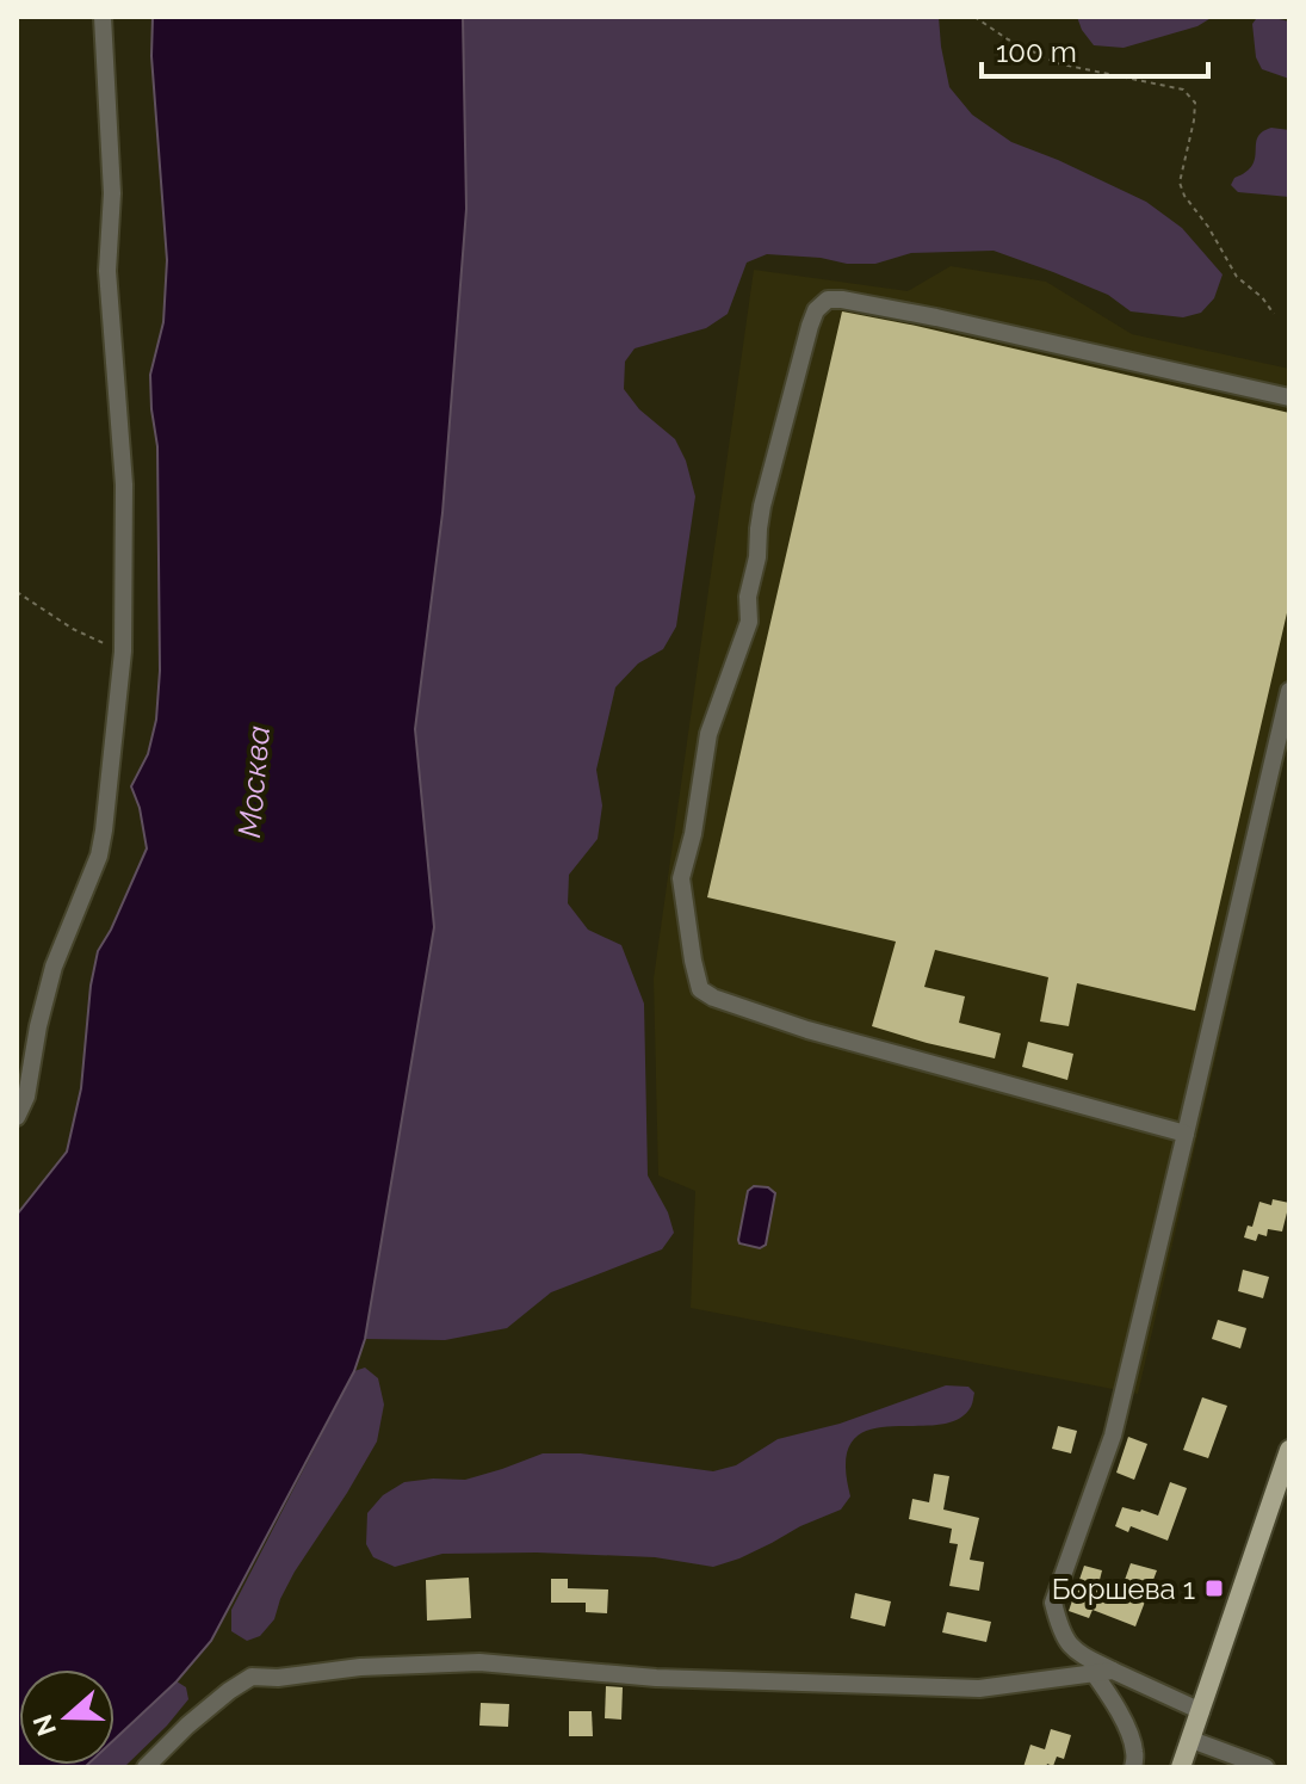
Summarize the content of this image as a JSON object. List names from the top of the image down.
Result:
{
  "water": ["Москва"],
  "places": {
    "transit": ["Боршева 1"]
  },
  "scale_bar": "100 m",
  "north": "left"
}
